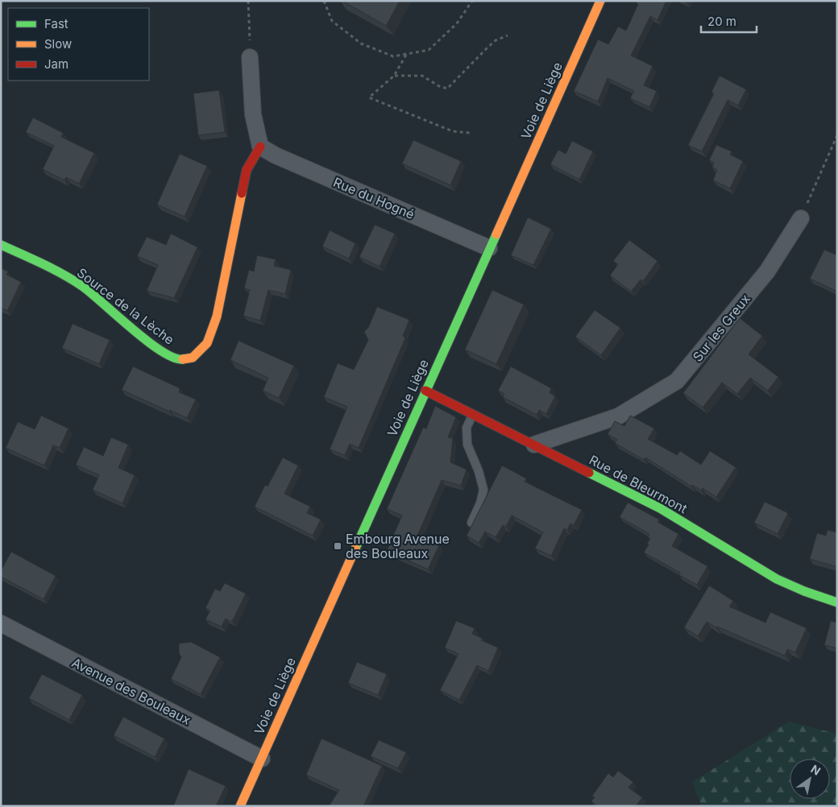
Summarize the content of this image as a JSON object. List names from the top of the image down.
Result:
{
  "streets": {
    "street": [
      "Voie de Liège",
      "Rue du Hogné",
      "Source de la Lèche",
      "Sur les Greux",
      "Rue de Bleurmont",
      "Avenue des Bouleaux"
    ]
  },
  "crossings": [
    ["Voie de Liège", "Rue du Hogné"],
    ["Voie de Liège", "Rue de Bleurmont"],
    ["Voie de Liège", "Avenue des Bouleaux"],
    ["Rue du Hogné", "Source de la Lèche"],
    ["Sur les Greux", "Rue de Bleurmont"]
  ],
  "places": {
    "transit": ["Embourg Avenue des Bouleaux"]
  },
  "legend": ["Fast", "Slow", "Jam"],
  "scale_bar": "20 m",
  "north": "top right"
}
